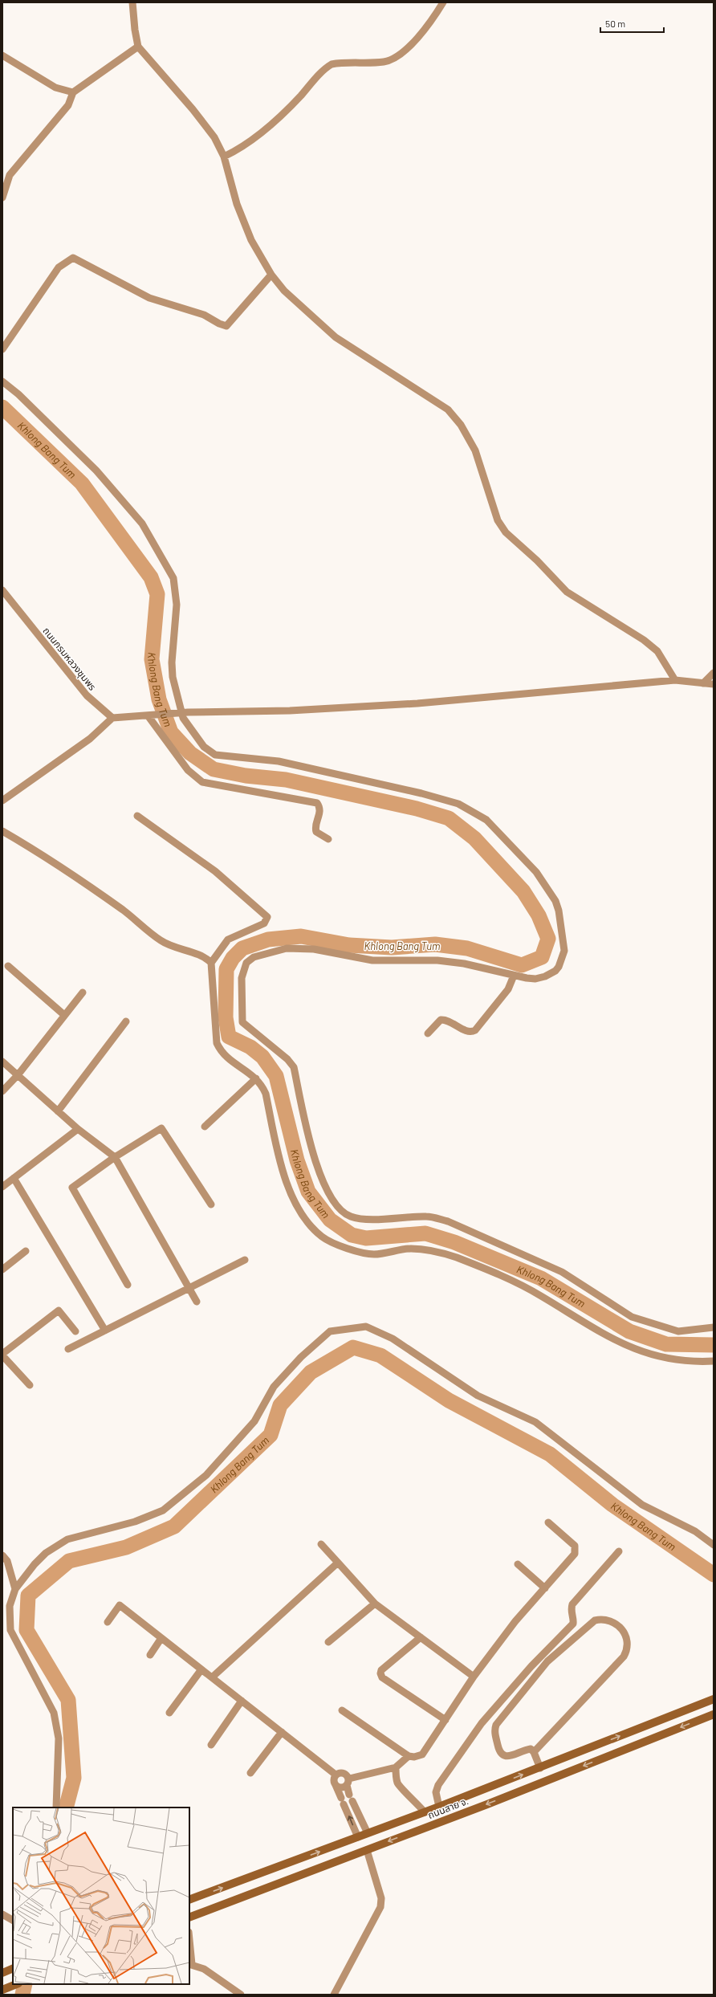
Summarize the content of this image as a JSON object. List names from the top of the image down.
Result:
{
  "streets": {
    "main road": ["ถนนสาย จ."],
    "street": ["ถนนกรมหลวงชุมพร"]
  },
  "water": ["Khlong Bang Tum"],
  "scale_bar": "50 m"
}
